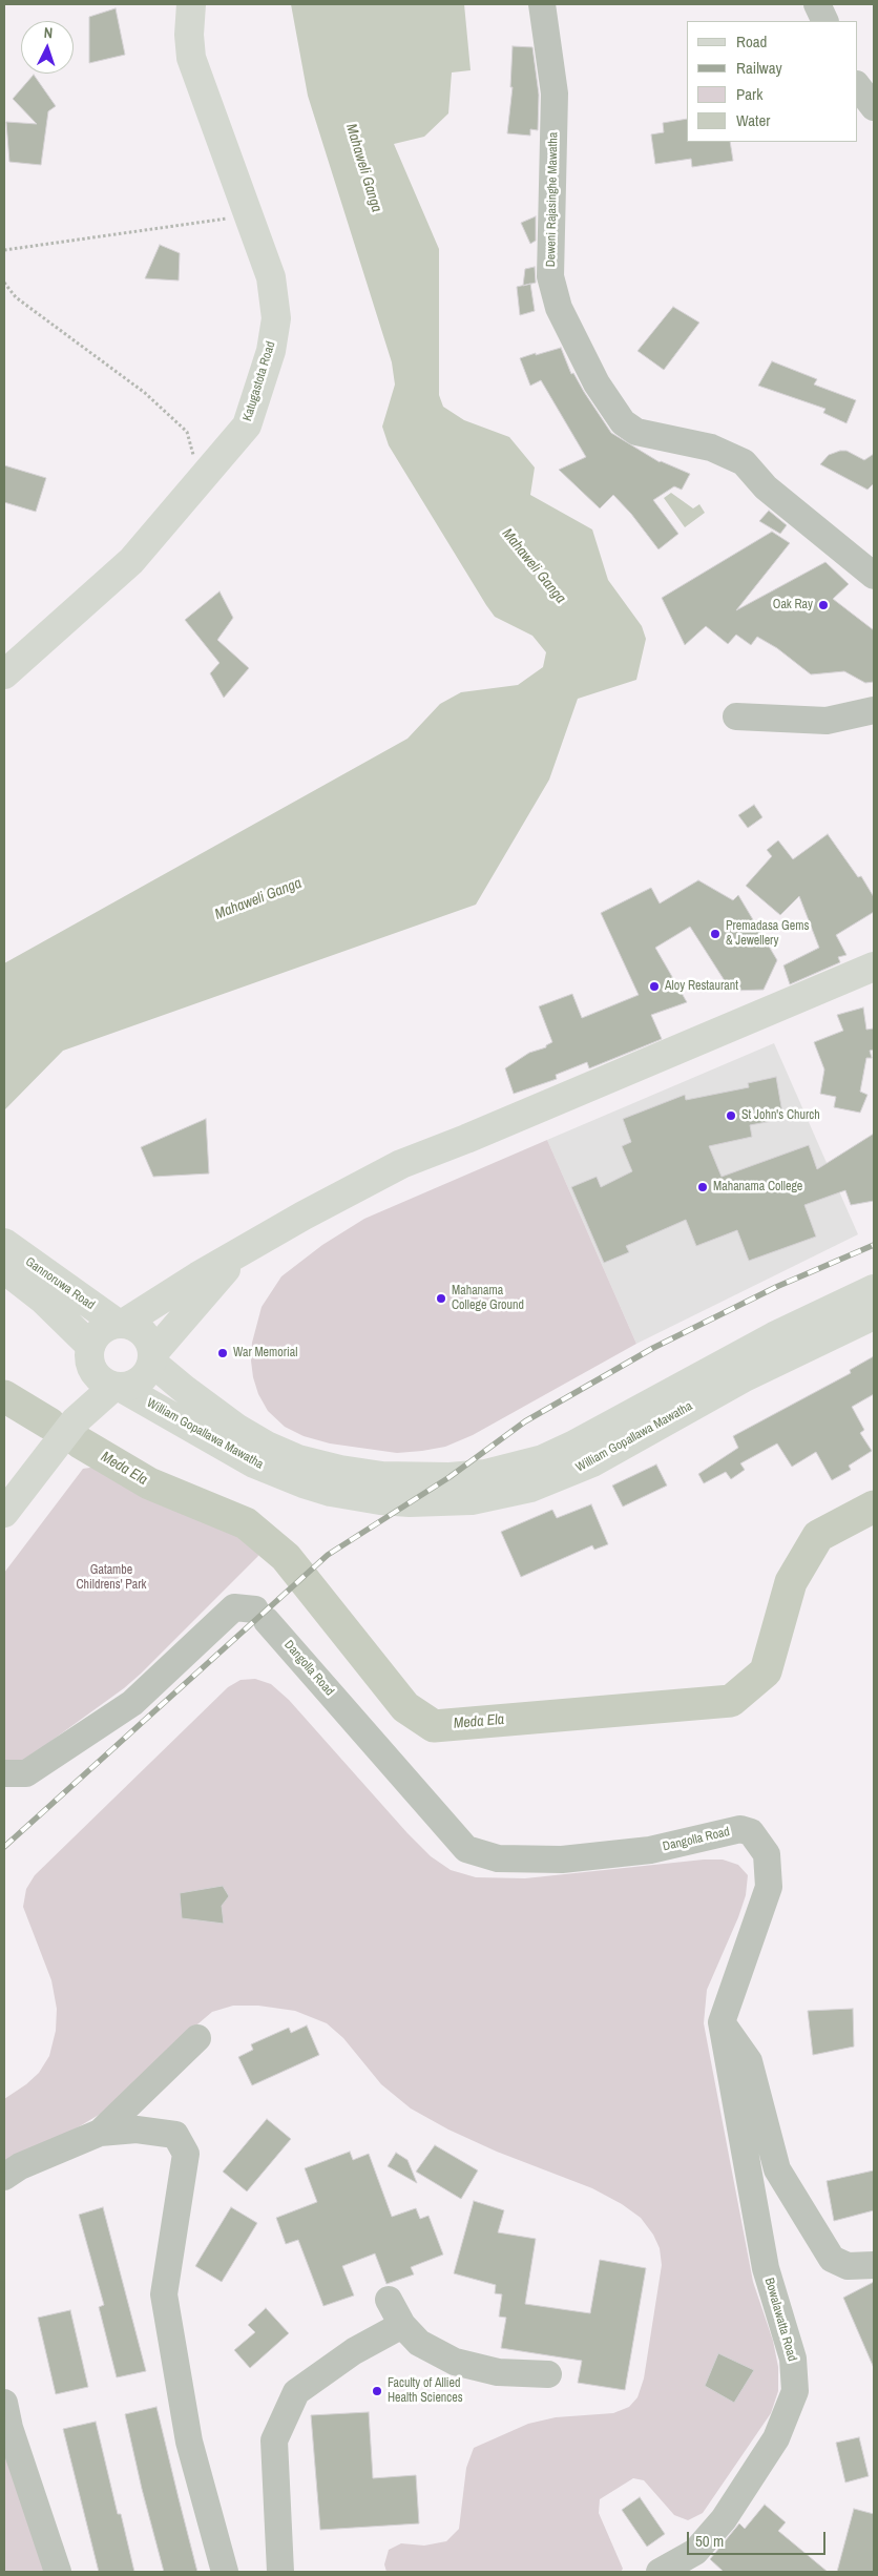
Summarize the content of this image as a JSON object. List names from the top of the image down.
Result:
{
  "streets": {
    "main road": ["Katugastota Road", "Gannoruwa Road", "William Gopallawa Mawatha"],
    "street": ["Deweni Rajasinghe Mawatha", "Dangolla Road", "Bowalawatta Road"]
  },
  "crossings": [
    ["Gannoruwa Road", "William Gopallawa Mawatha"],
    ["Dangolla Road", "Bowalawatta Road"]
  ],
  "water": ["Mahaweli Ganga", "Meda Ela"],
  "parks": ["Gatambe Childrens' Park"],
  "places": [
    "Oak Ray",
    "Premadasa Gems & Jewellery",
    "Aloy Restaurant",
    "St John's Church",
    "Mahanama College",
    "Mahanama College Ground",
    "War Memorial",
    "Faculty of Allied Health Sciences"
  ],
  "legend": [
    "Road",
    "Railway",
    "Park",
    "Water"
  ],
  "scale_bar": "50 m",
  "north": "top"
}
